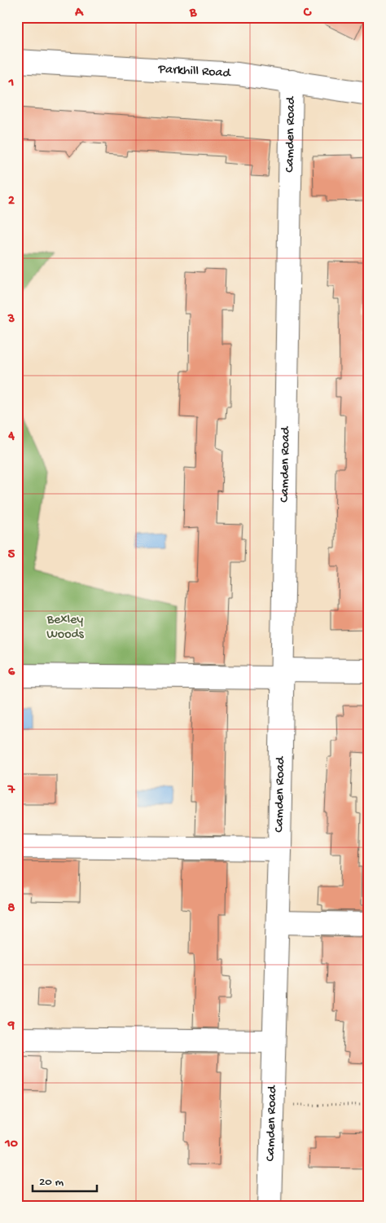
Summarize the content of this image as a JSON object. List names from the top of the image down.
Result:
{
  "streets": {
    "street": ["Parkhill Road", "Camden Road"]
  },
  "crossings": [
    ["Parkhill Road", "Camden Road"]
  ],
  "parks": ["Bexley Woods"],
  "scale_bar": "20 m",
  "grid": {
    "columns": ["A", "B", "C"],
    "rows": [
      "1",
      "2",
      "3",
      "4",
      "5",
      "6",
      "7",
      "8",
      "9",
      "10"
    ]
  }
}
